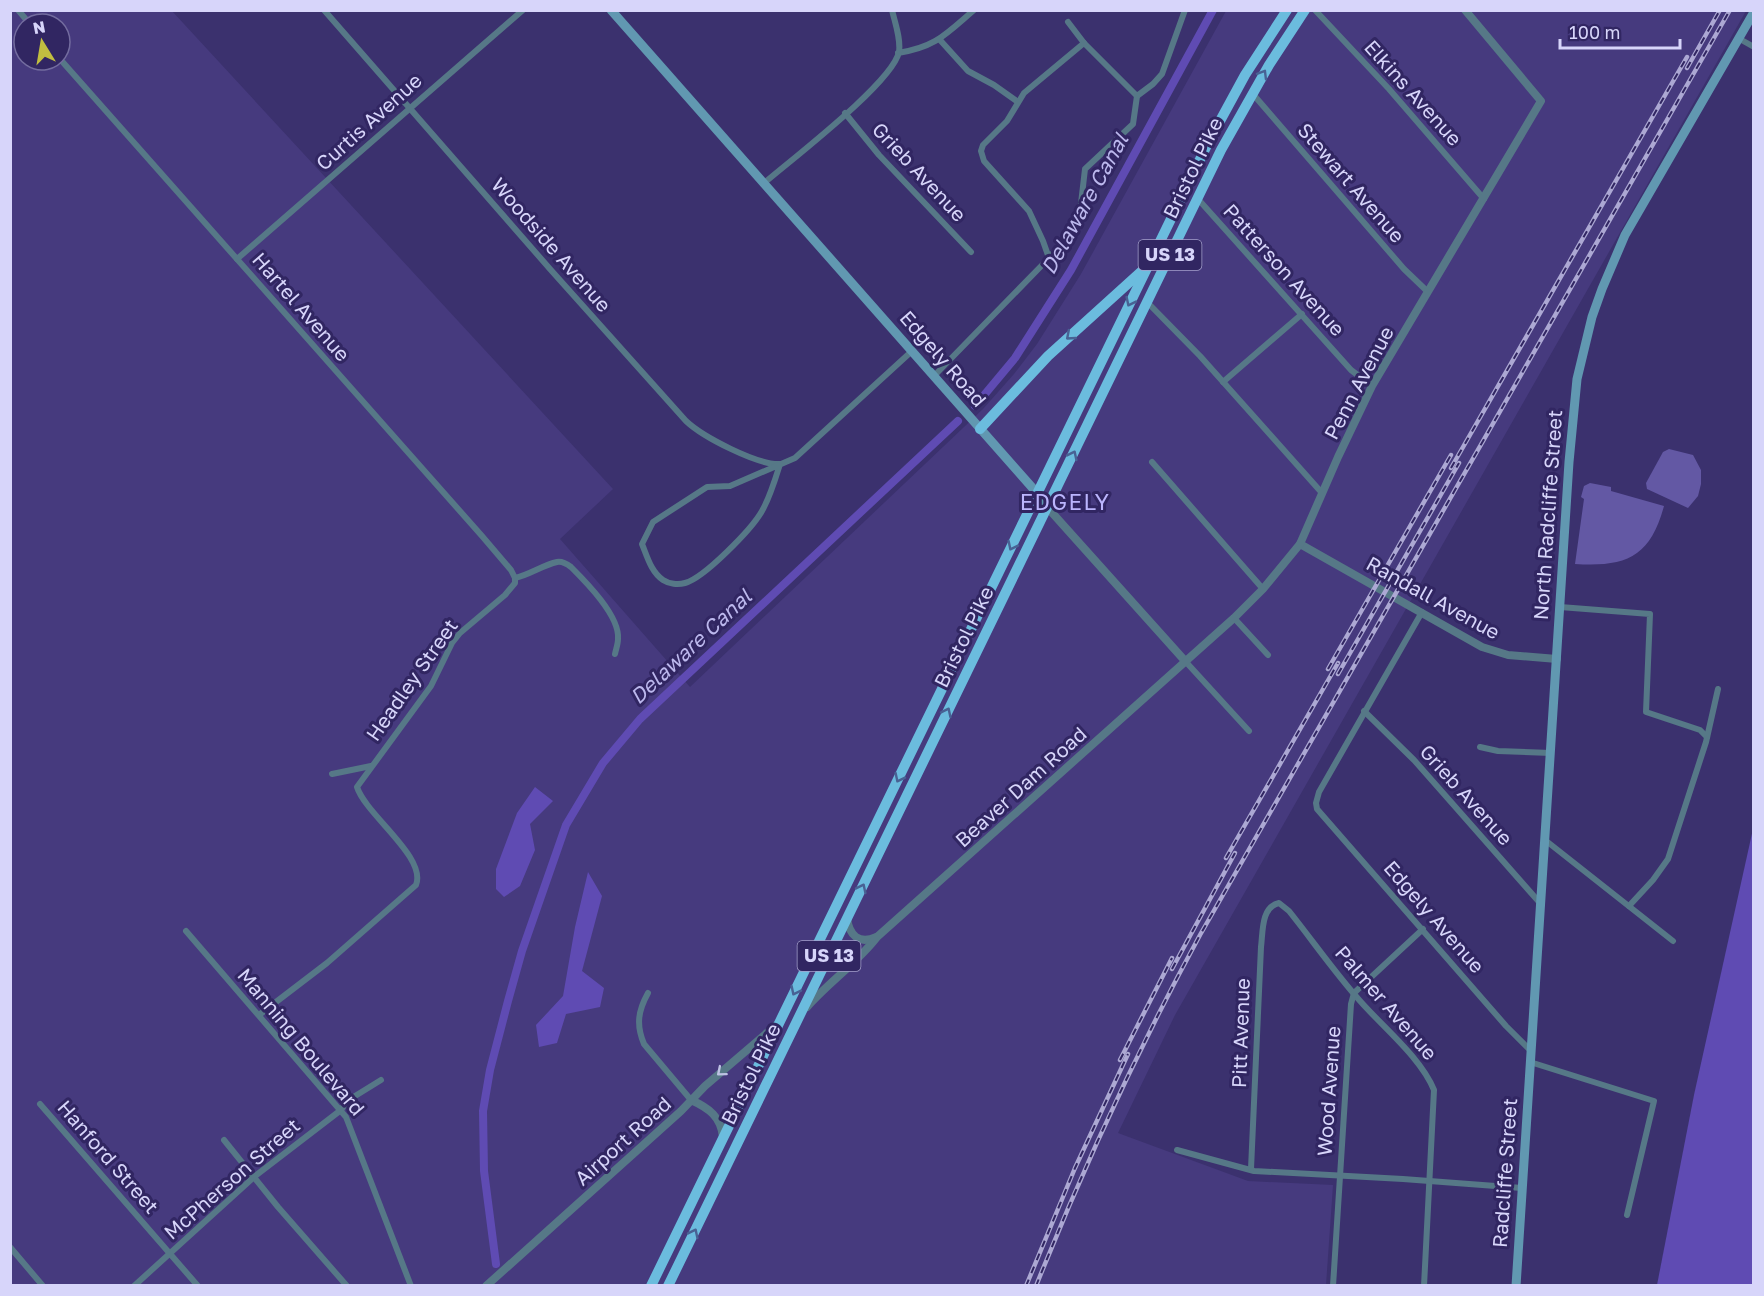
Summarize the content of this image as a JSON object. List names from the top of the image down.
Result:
{
  "streets": {
    "highway": ["Bristol Pike", "US 13"],
    "main road": ["Edgely Road", "North Radcliffe Street", "Radcliffe Street"],
    "street": [
      "Elkins Avenue",
      "Curtis Avenue",
      "Grieb Avenue",
      "Stewart Avenue",
      "Woodside Avenue",
      "Patterson Avenue",
      "Hartel Avenue",
      "Penn Avenue",
      "Randall Avenue",
      "Headley Street",
      "Beaver Dam Road",
      "Edgely Avenue",
      "Palmer Avenue",
      "Pitt Avenue",
      "Manning Boulevard",
      "Wood Avenue",
      "Airport Road",
      "Hanford Street",
      "McPherson Street"
    ]
  },
  "crossings": [
    ["Elkins Avenue", "Penn Avenue"],
    ["Curtis Avenue", "Woodside Avenue"],
    ["Curtis Avenue", "Hartel Avenue"],
    ["Bristol Pike", "Stewart Avenue"],
    ["Bristol Pike", "Patterson Avenue"],
    ["Bristol Pike", "Edgely Road"],
    ["Bristol Pike", "Beaver Dam Road"],
    ["Bristol Pike", "Airport Road"],
    ["Grieb Avenue", "North Radcliffe Street"],
    ["Grieb Avenue", "Edgely Avenue"],
    ["Stewart Avenue", "Penn Avenue"],
    ["Patterson Avenue", "Penn Avenue"],
    ["Hartel Avenue", "Headley Street"],
    ["Edgely Road", "Penn Avenue"],
    ["Edgely Road", "Beaver Dam Road"],
    ["Penn Avenue", "Randall Avenue"],
    ["Penn Avenue", "Beaver Dam Road"],
    ["North Radcliffe Street", "Randall Avenue"],
    ["North Radcliffe Street", "Edgely Avenue"],
    ["North Radcliffe Street", "Radcliffe Street"],
    ["Headley Street", "Manning Boulevard"],
    ["Palmer Avenue", "Pitt Avenue"],
    ["Palmer Avenue", "Wood Avenue"],
    ["Manning Boulevard", "McPherson Street"],
    ["Hanford Street", "McPherson Street"]
  ],
  "districts": ["EDGELY"],
  "water": ["Delaware Canal"],
  "scale_bar": "100 m",
  "north": "top"
}
